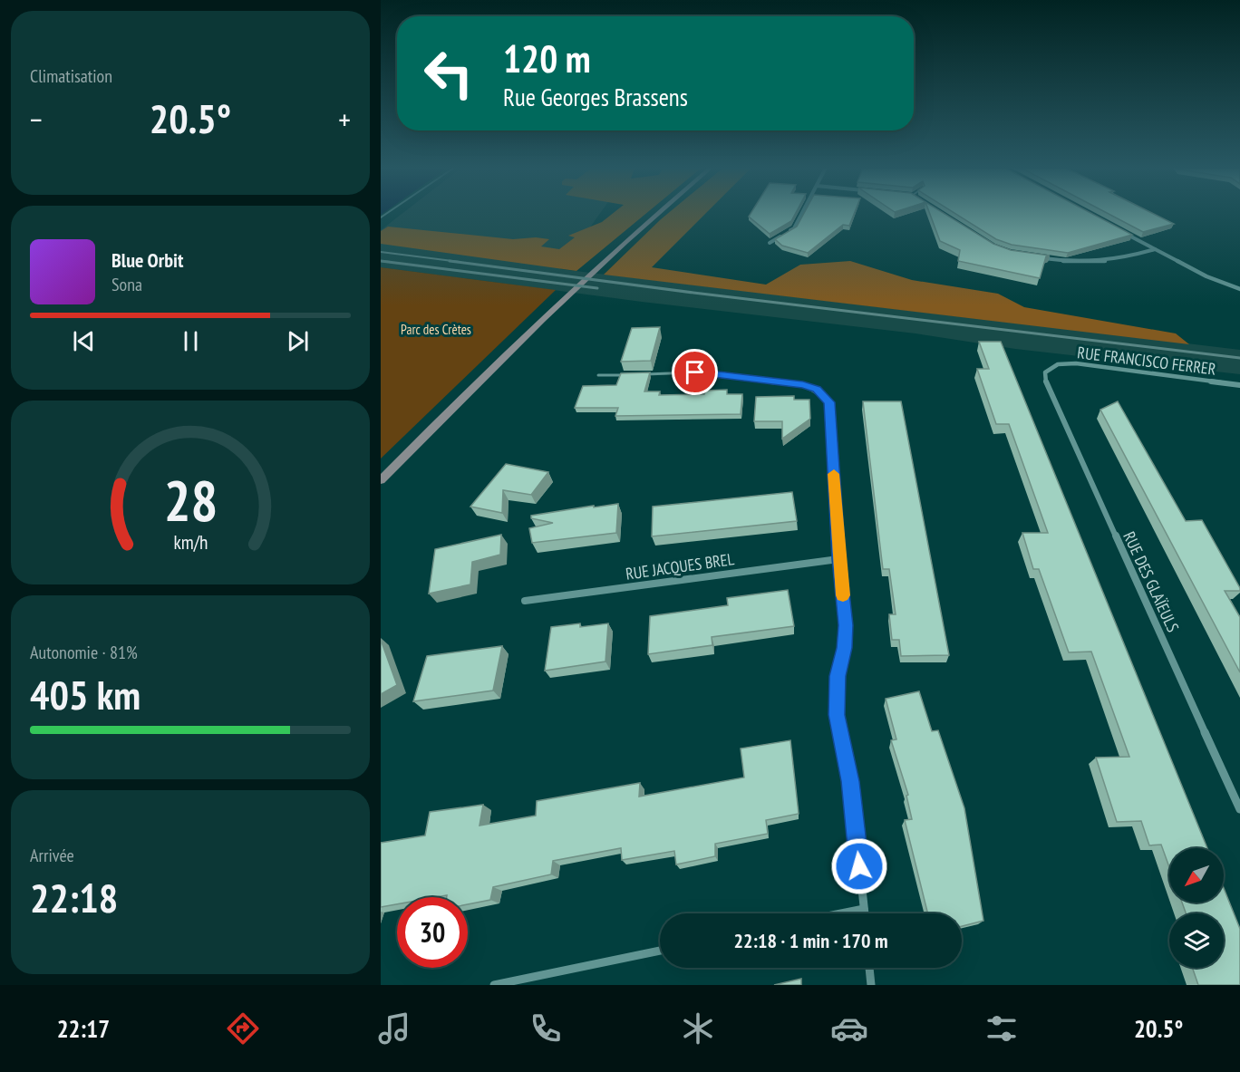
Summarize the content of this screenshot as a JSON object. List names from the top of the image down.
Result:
{
  "streets": {
    "street": ["RUE FRANCISCO FERRER", "RUE JACQUES BREL", "RUE DES GLAÏEULS"]
  },
  "crossings": [
    ["RUE FRANCISCO FERRER", "RUE DES GLAÏEULS"]
  ],
  "parks": ["Parc des Crètes"],
  "north": "bottom left",
  "page": {
    "tile": [
      "Climatisation",
      ["Autonomie · 81%", "405 km"],
      ["Arrivée", "22:18"]
    ],
    "turn": ["120 m", "Rue Georges Brassens"],
    "heat": ["−", "20.5°", "+"],
    "song": ["Blue Orbit", "Sona"],
    "limit": "30",
    "trip": "22:18 · 1 min · 170 m",
    "tabs": ["22:17", "20.5°"],
    "gauge": ["28", "km/h"]
  }
}
